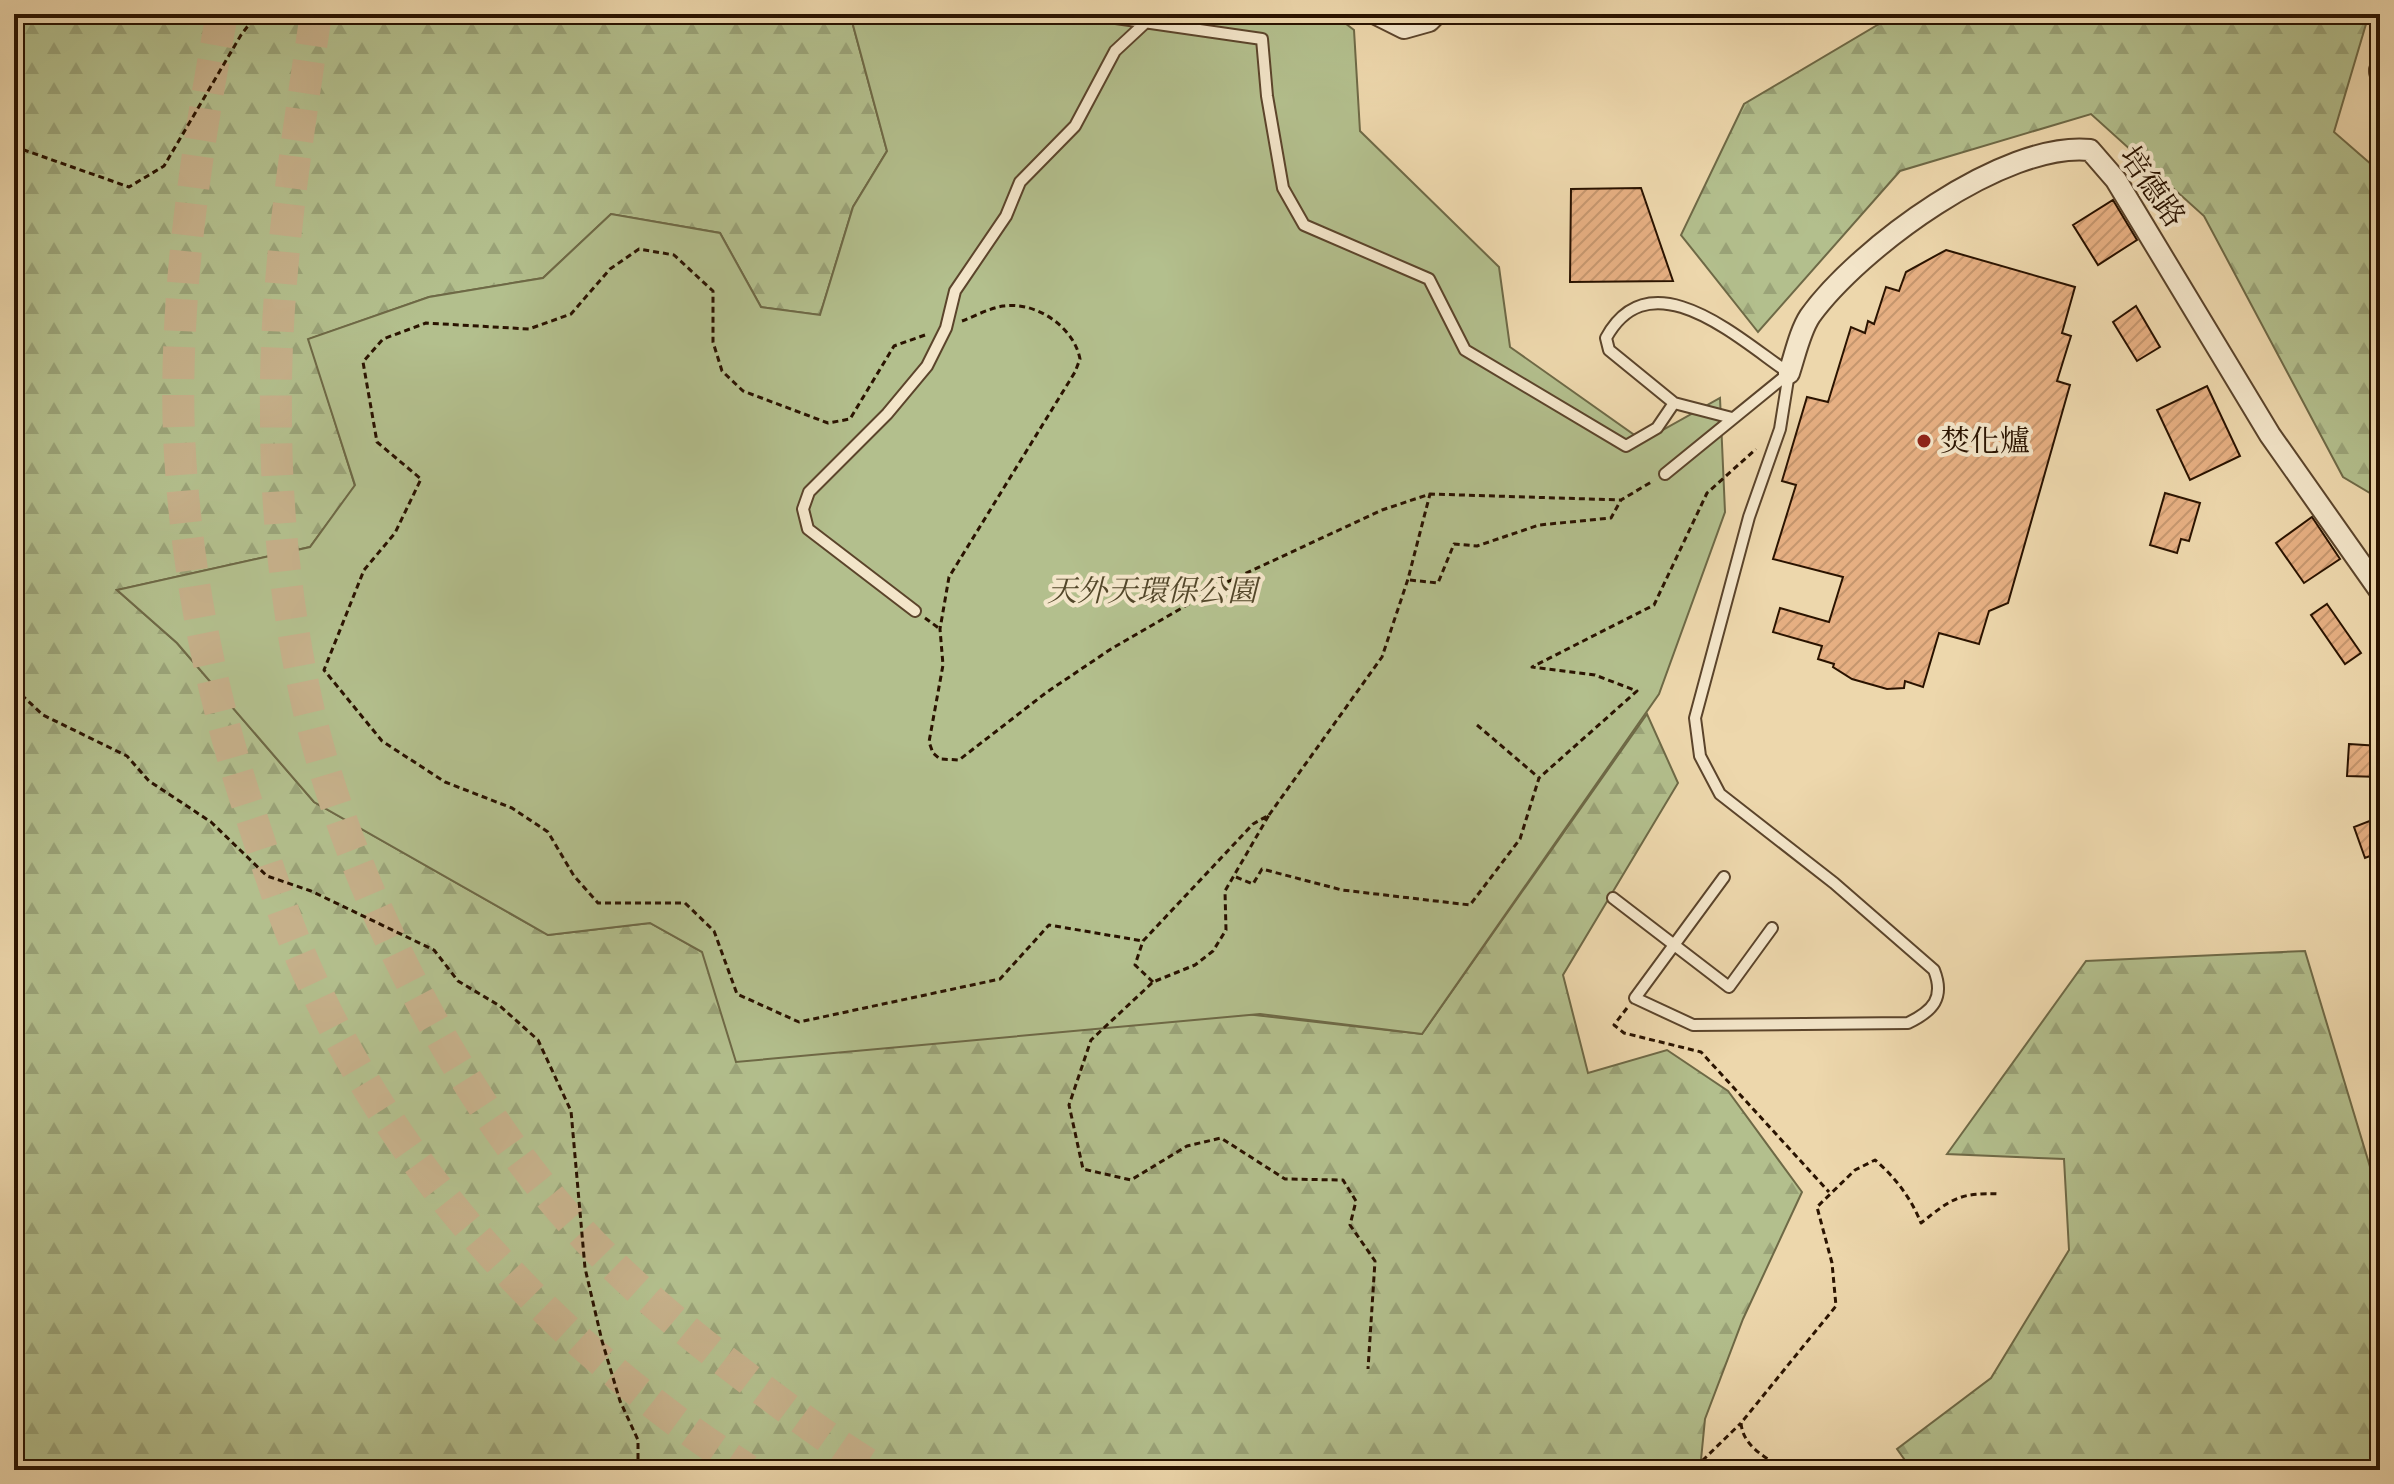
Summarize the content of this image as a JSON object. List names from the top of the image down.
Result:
{
  "streets": {
    "street": ["培德路"]
  },
  "parks": ["天外天環保公園"],
  "places": ["焚化爐"]
}
